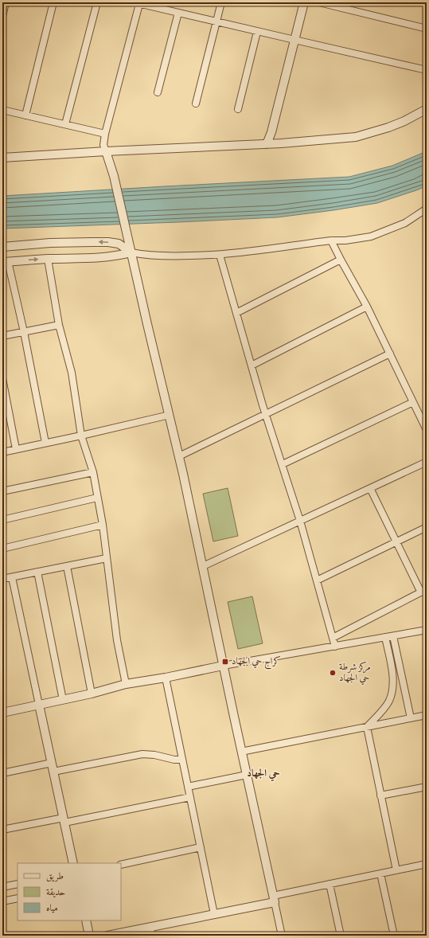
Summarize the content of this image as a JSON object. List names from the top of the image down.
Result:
{
  "districts": ["حي الجهاد"],
  "places": {
    "transit": ["كراج حي الجهاد"],
    "other": ["مركز شرطة حي الجهاد"]
  },
  "legend": ["طريق", "حديقة", "مياه"]
}
